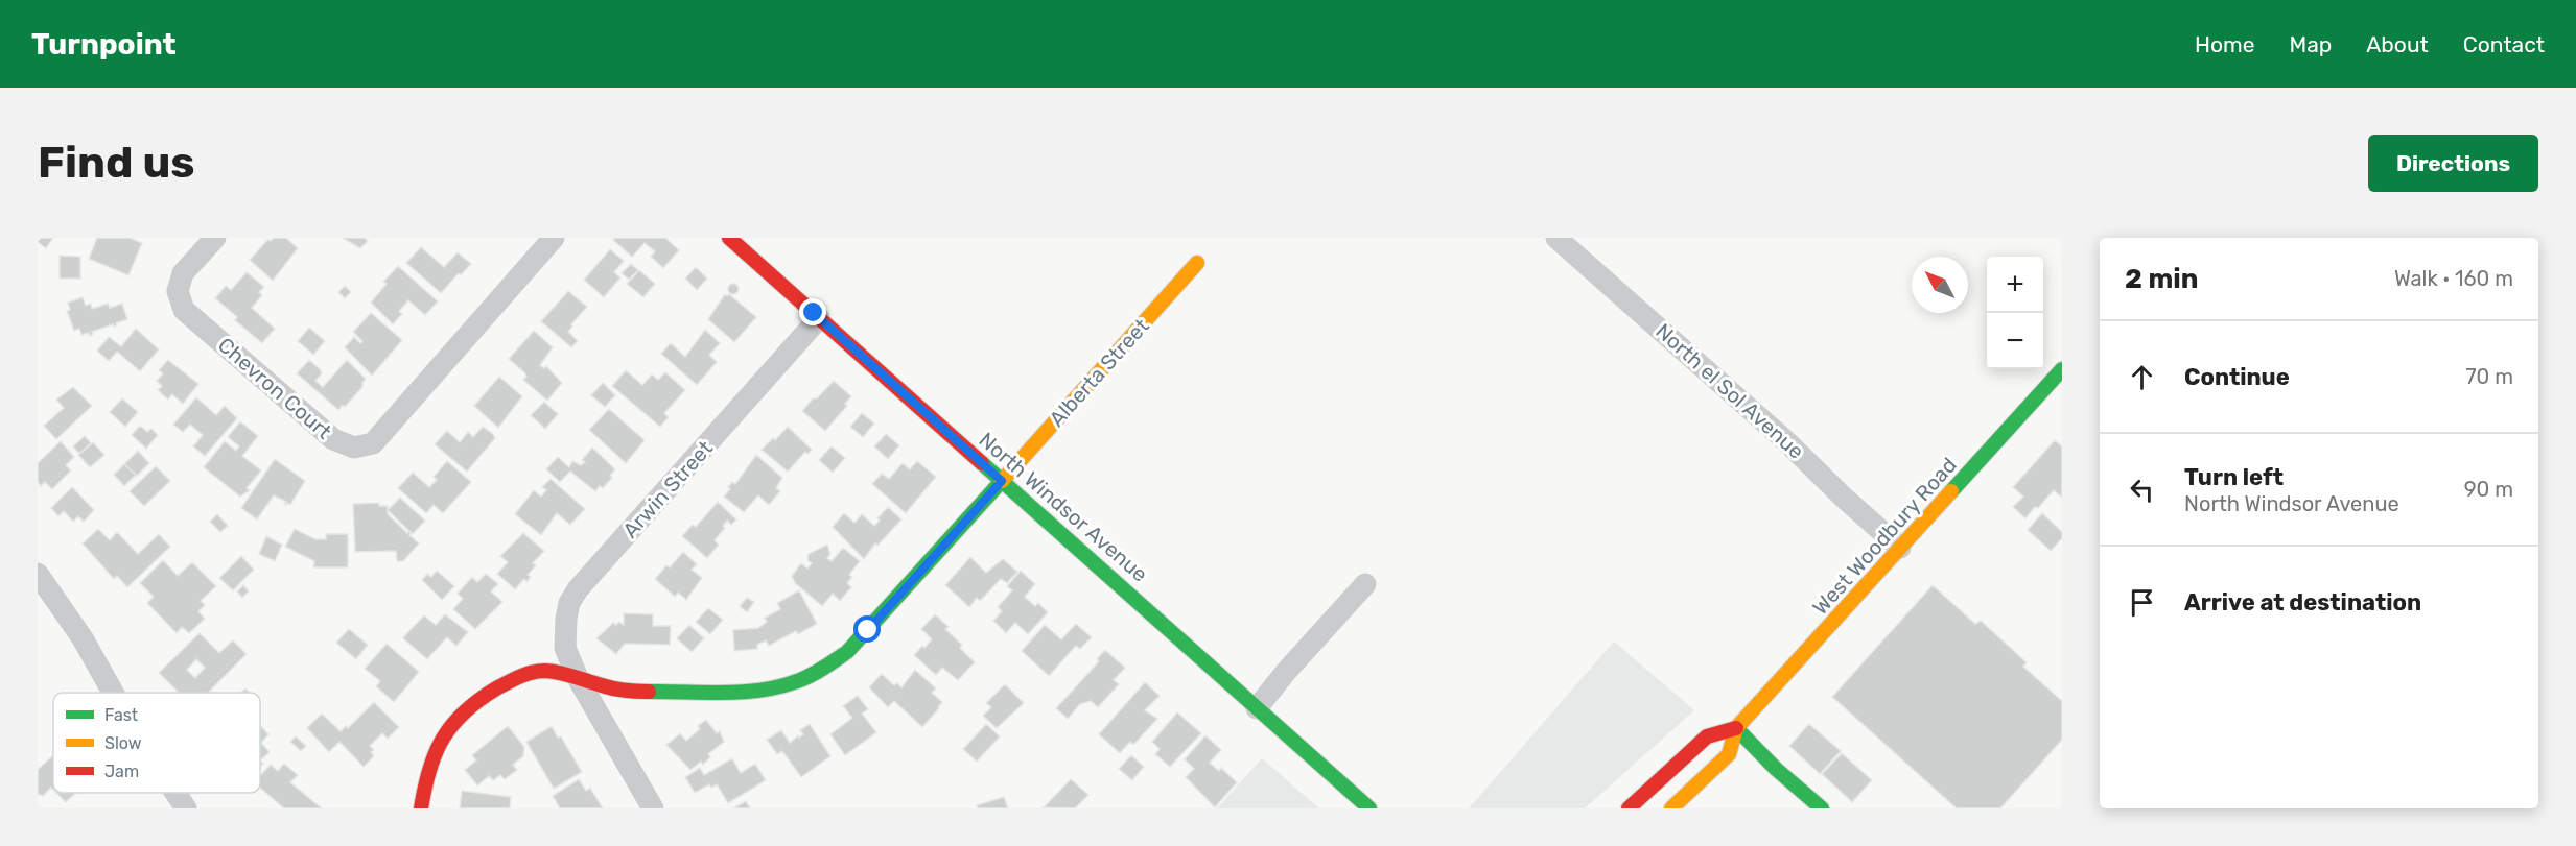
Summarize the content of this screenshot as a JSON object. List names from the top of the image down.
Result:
{
  "streets": {
    "street": [
      "Alberta Street",
      "Chevron Court",
      "North el Sol Avenue",
      "Arwin Street",
      "North Windsor Avenue",
      "West Woodbury Road"
    ]
  },
  "crossings": [
    ["Alberta Street", "Arwin Street"],
    ["Alberta Street", "North Windsor Avenue"],
    ["North el Sol Avenue", "West Woodbury Road"],
    ["Arwin Street", "North Windsor Avenue"]
  ],
  "legend": ["Fast", "Slow", "Jam"],
  "north": "top left",
  "page": {
    "header": "Turnpoint",
    "nav": [
      "Home",
      "Map",
      "About",
      "Contact"
    ],
    "buttons": "Directions",
    "title": "Find us",
    "heading": ["2 min", "Walk · 160 m"],
    "map_buttons": ["+", "−"],
    "list": [
      ["Continue", "70 m"],
      ["Turn left", "North Windsor Avenue", "90 m"],
      "Arrive at destination"
    ]
  }
}
